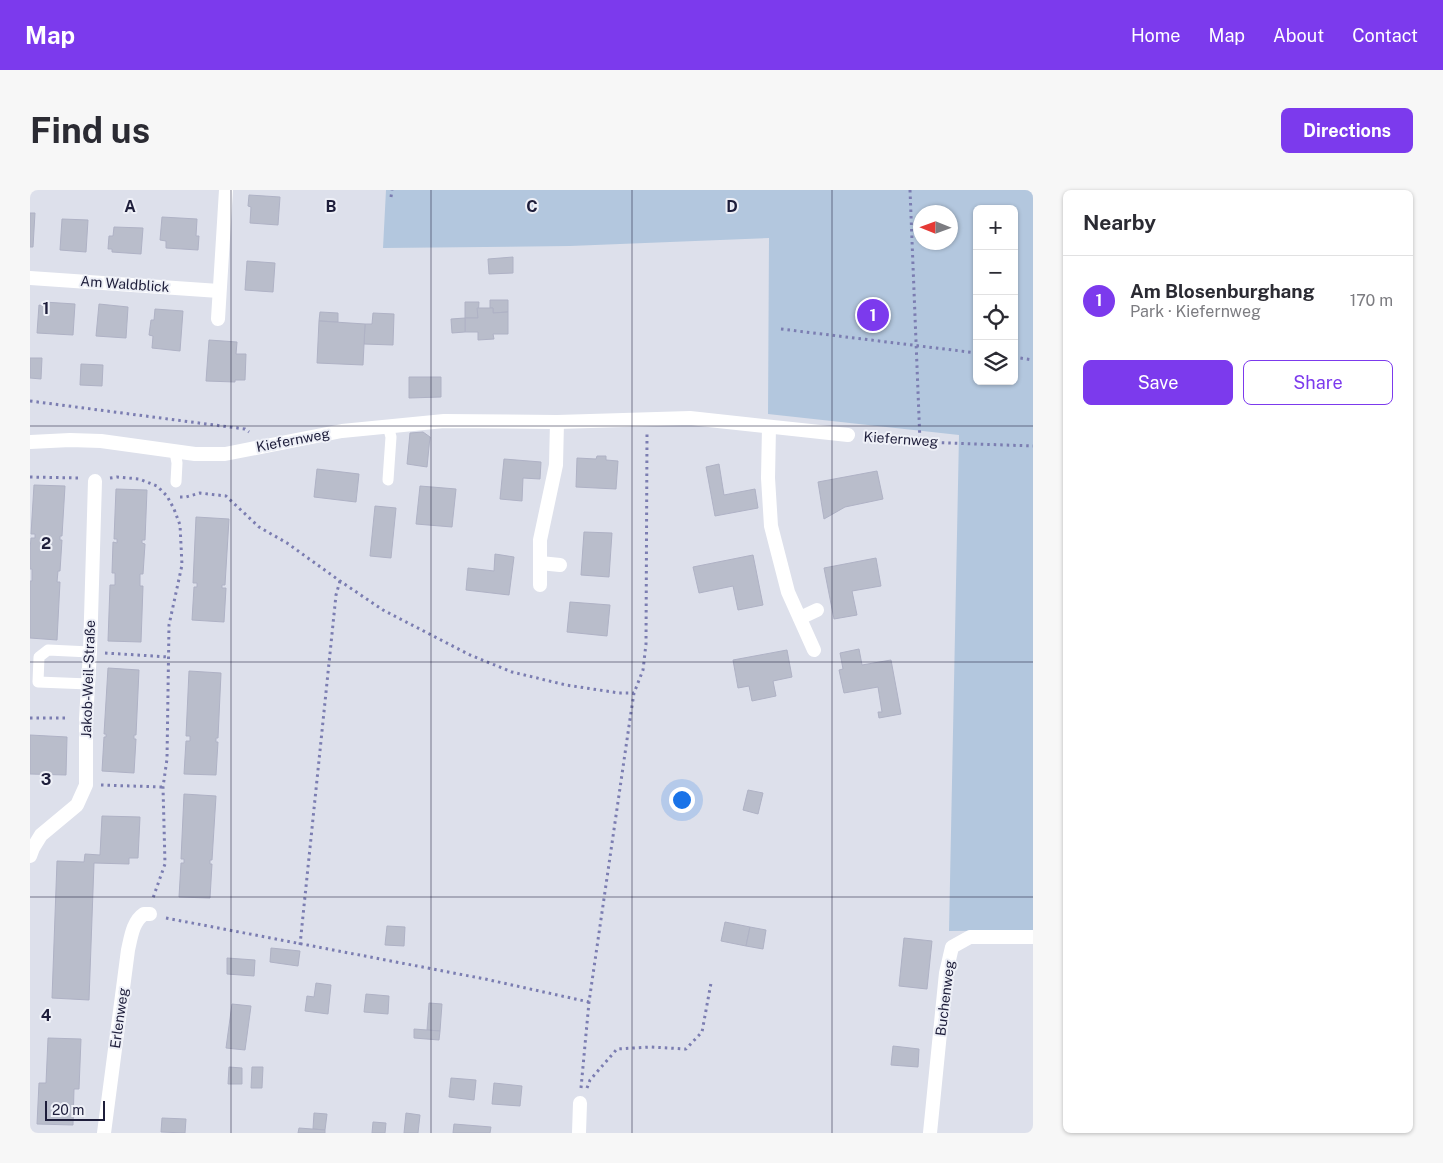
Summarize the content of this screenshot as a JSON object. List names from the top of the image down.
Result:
{
  "streets": {
    "street": [
      "Am Waldblick",
      "Kiefernweg",
      "Jakob-Weil-Straße",
      "Buchenweg",
      "Erlenweg"
    ]
  },
  "scale_bar": "20 m",
  "north": "left",
  "page": {
    "header": "Map",
    "nav": [
      "Home",
      "Map",
      "About",
      "Contact"
    ],
    "buttons": [
      "Directions",
      ["Save", "Share"]
    ],
    "title": "Find us",
    "heading": "Nearby",
    "map_buttons": ["+", "−"],
    "list": [
      {
        "mark": "1",
        "name": "Am Blosenburghang",
        "note": "Park · Kiefernweg",
        "value": "170 m"
      }
    ],
    "pins": "1",
    "scale": "20 m"
  },
  "grid": {
    "columns": [
      "A",
      "B",
      "C",
      "D"
    ],
    "rows": [
      "1",
      "2",
      "3",
      "4"
    ]
  }
}
